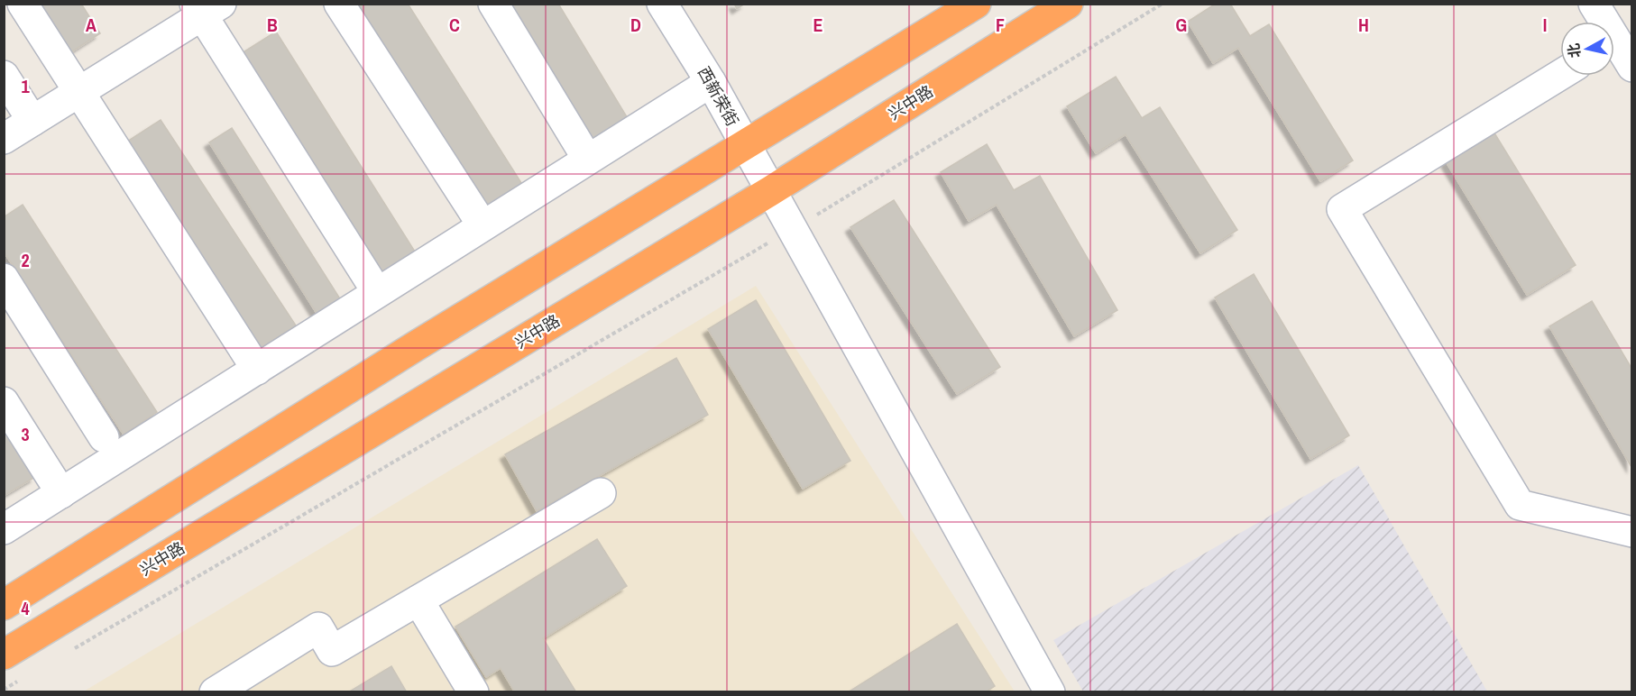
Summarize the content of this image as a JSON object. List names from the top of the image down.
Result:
{
  "streets": {
    "highway": ["兴中路"],
    "street": ["西新荣街"]
  },
  "crossings": [
    ["西新荣街", "兴中路"]
  ],
  "north": "left",
  "grid": {
    "columns": [
      "A",
      "B",
      "C",
      "D",
      "E",
      "F",
      "G",
      "H",
      "I"
    ],
    "rows": [
      "1",
      "2",
      "3",
      "4"
    ]
  }
}
